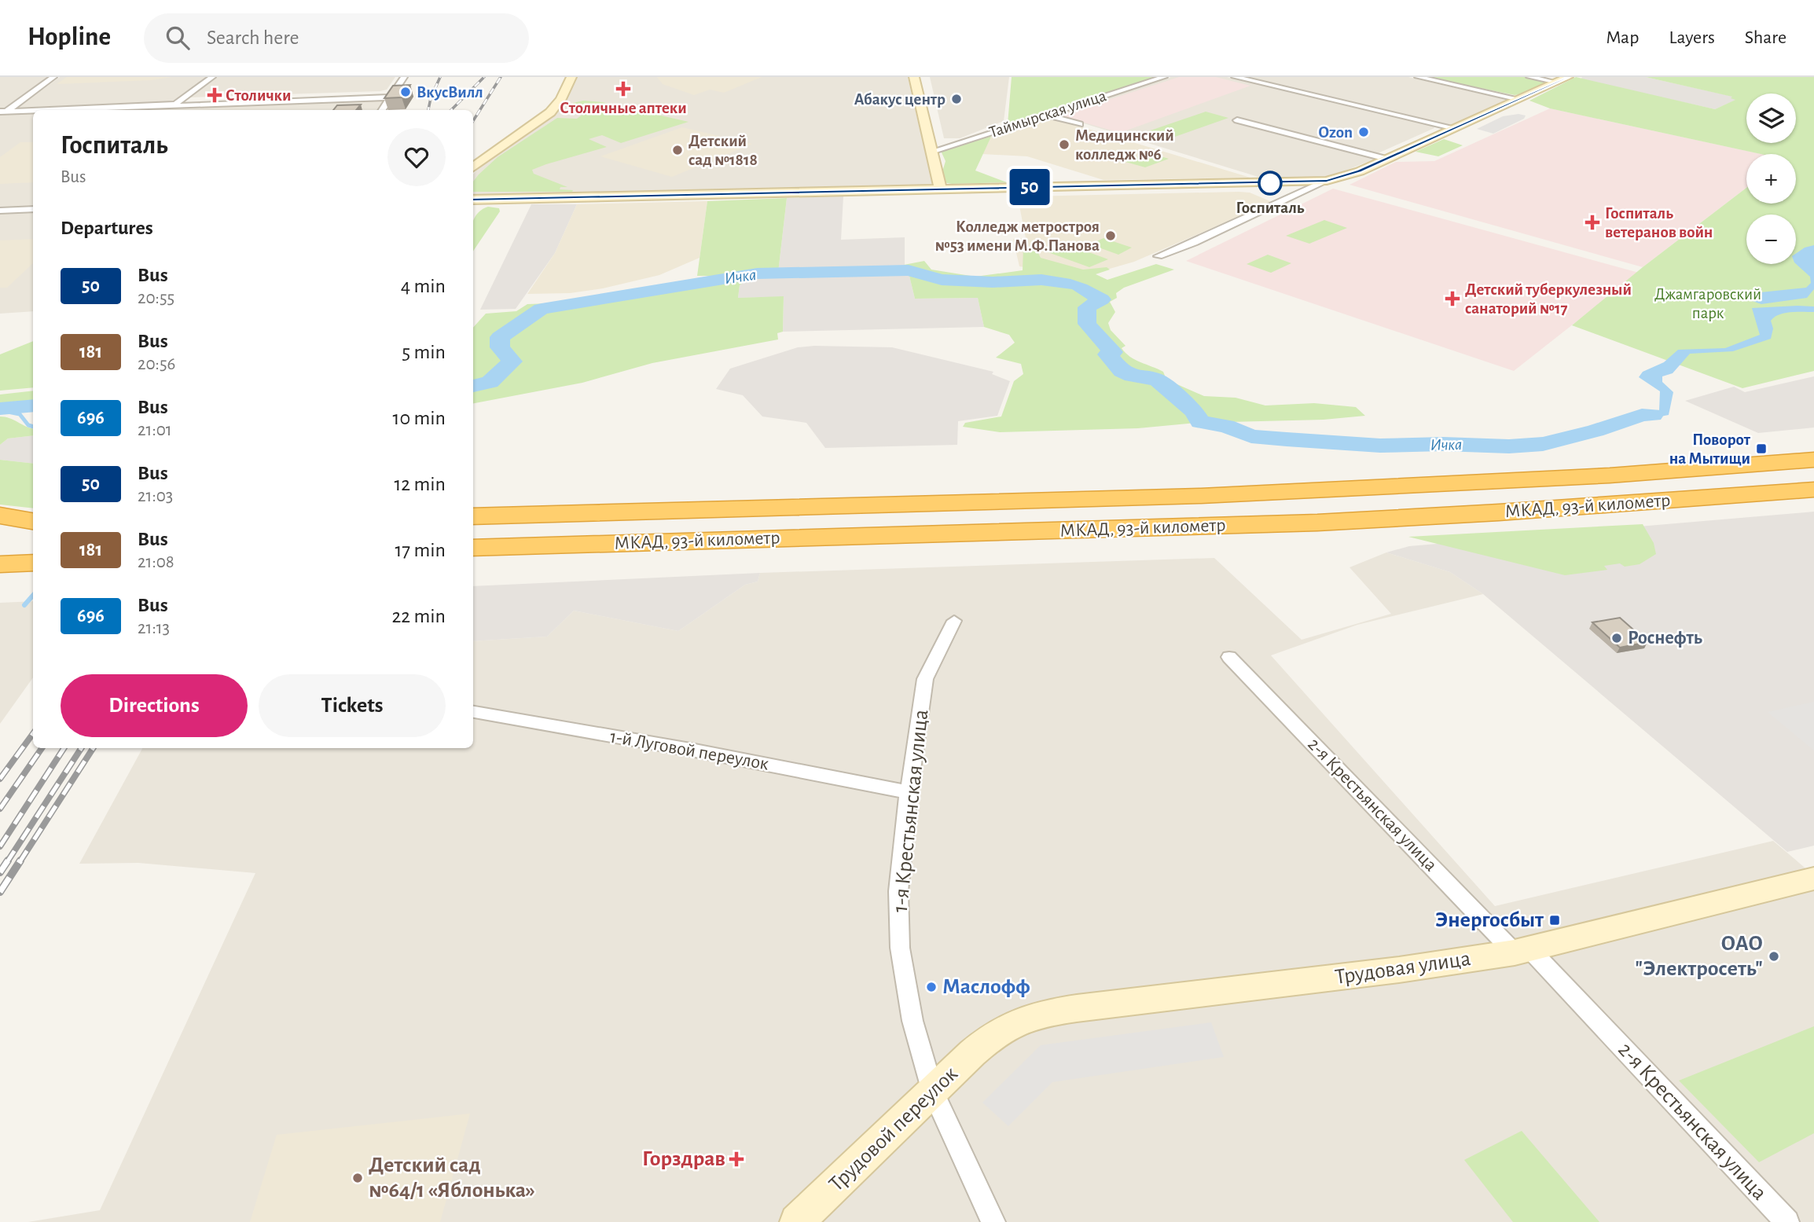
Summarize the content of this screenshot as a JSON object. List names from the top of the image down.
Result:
{
  "streets": {
    "highway": ["МКАД, 93-й километр"],
    "street": [
      "Таймырская улица",
      "1-й Луговой переулок",
      "2-я Крестьянская улица",
      "1-я Крестьянская улица",
      "Трудовая улица",
      "Трудовой переулок"
    ]
  },
  "crossings": [
    ["1-й Луговой переулок", "1-я Крестьянская улица"],
    ["2-я Крестьянская улица", "Трудовая улица"],
    ["1-я Крестьянская улица", "Трудовой переулок"],
    ["Трудовая улица", "Трудовой переулок"]
  ],
  "water": ["Ичка"],
  "parks": ["Джамгаровский парк"],
  "places": {
    "health": [
      "Столичные аптеки",
      "Столички",
      "Госпиталь ветеранов войн",
      "Детский туберкулезный санаторий №17",
      "Горздрав"
    ],
    "other": [
      "ВкусВилл",
      "Абакус центр",
      "Ozon",
      "Медицинский колледж №6",
      "Детский сад №1818",
      "Госпиталь",
      "Колледж метростроя №53 имени М.Ф.Панова",
      "Роснефть",
      "ОАО \"Электросеть\"",
      "Маслофф",
      "Детский сад №64/1 «Яблонька»"
    ],
    "transit": ["Поворот на Мытищи", "Энергосбыт"]
  },
  "lines": ["bus line 50"],
  "page": {
    "header": "Hopline",
    "search": "Search here",
    "nav": ["Map", "Layers", "Share"],
    "on_map": "50",
    "map_buttons": ["+", "−"],
    "heading": [
      ["Госпиталь", "Bus"],
      "Departures"
    ],
    "list": [
      {
        "mark": "50",
        "name": "Bus",
        "note": "20:55",
        "value": "4 min"
      },
      {
        "mark": "181",
        "name": "Bus",
        "note": "20:56",
        "value": "5 min"
      },
      {
        "mark": "696",
        "name": "Bus",
        "note": "21:01",
        "value": "10 min"
      },
      {
        "mark": "50",
        "name": "Bus",
        "note": "21:03",
        "value": "12 min"
      },
      {
        "mark": "181",
        "name": "Bus",
        "note": "21:08",
        "value": "17 min"
      },
      {
        "mark": "696",
        "name": "Bus",
        "note": "21:13",
        "value": "22 min"
      }
    ],
    "buttons": ["Directions", "Tickets"]
  }
}
